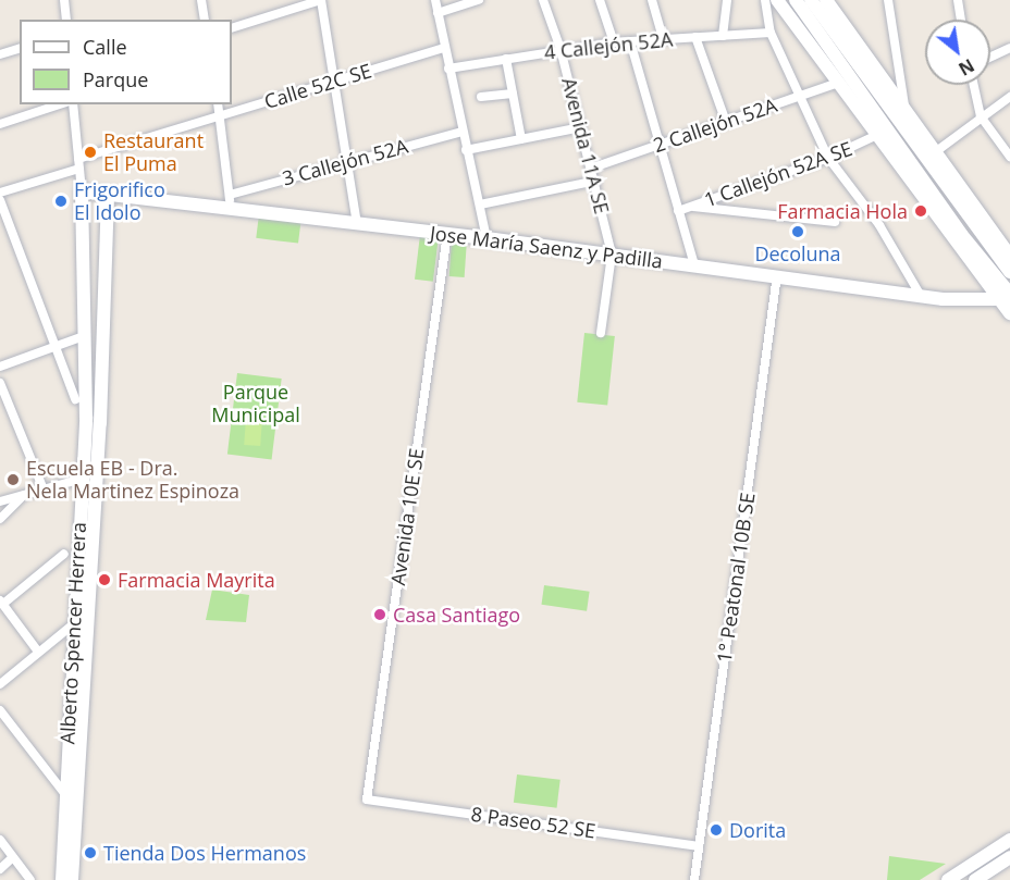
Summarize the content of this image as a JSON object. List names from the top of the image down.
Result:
{
  "streets": {
    "street": [
      "4 Callejón 52A",
      "Calle 52C SE",
      "2 Callejón 52A",
      "Avenida 11A SE",
      "3 Callejón 52A",
      "1 Callejón 52A SE",
      "Jose María Saenz y Padilla",
      "Avenida 10E SE",
      "1° Peatonal 10B SE",
      "Alberto Spencer Herrera",
      "8 Paseo 52 SE"
    ]
  },
  "crossings": [
    ["4 Callejón 52A", "Avenida 11A SE"],
    ["2 Callejón 52A", "Avenida 11A SE"],
    ["Avenida 11A SE", "Jose María Saenz y Padilla"],
    ["3 Callejón 52A", "Jose María Saenz y Padilla"],
    ["Jose María Saenz y Padilla", "Avenida 10E SE"],
    ["Jose María Saenz y Padilla", "1° Peatonal 10B SE"],
    ["Jose María Saenz y Padilla", "Alberto Spencer Herrera"],
    ["Avenida 10E SE", "8 Paseo 52 SE"],
    ["1° Peatonal 10B SE", "8 Paseo 52 SE"]
  ],
  "parks": ["Parque Municipal"],
  "places": [
    "Restaurant El Puma",
    "Frigorifico El Idolo",
    "Farmacia Hola",
    "Decoluna",
    "Escuela EB - Dra. Nela Martinez Espinoza",
    "Farmacia Mayrita",
    "Casa Santiago",
    "Dorita",
    "Tienda Dos Hermanos"
  ],
  "legend": ["Calle", "Parque"],
  "north": "bottom right"
}
